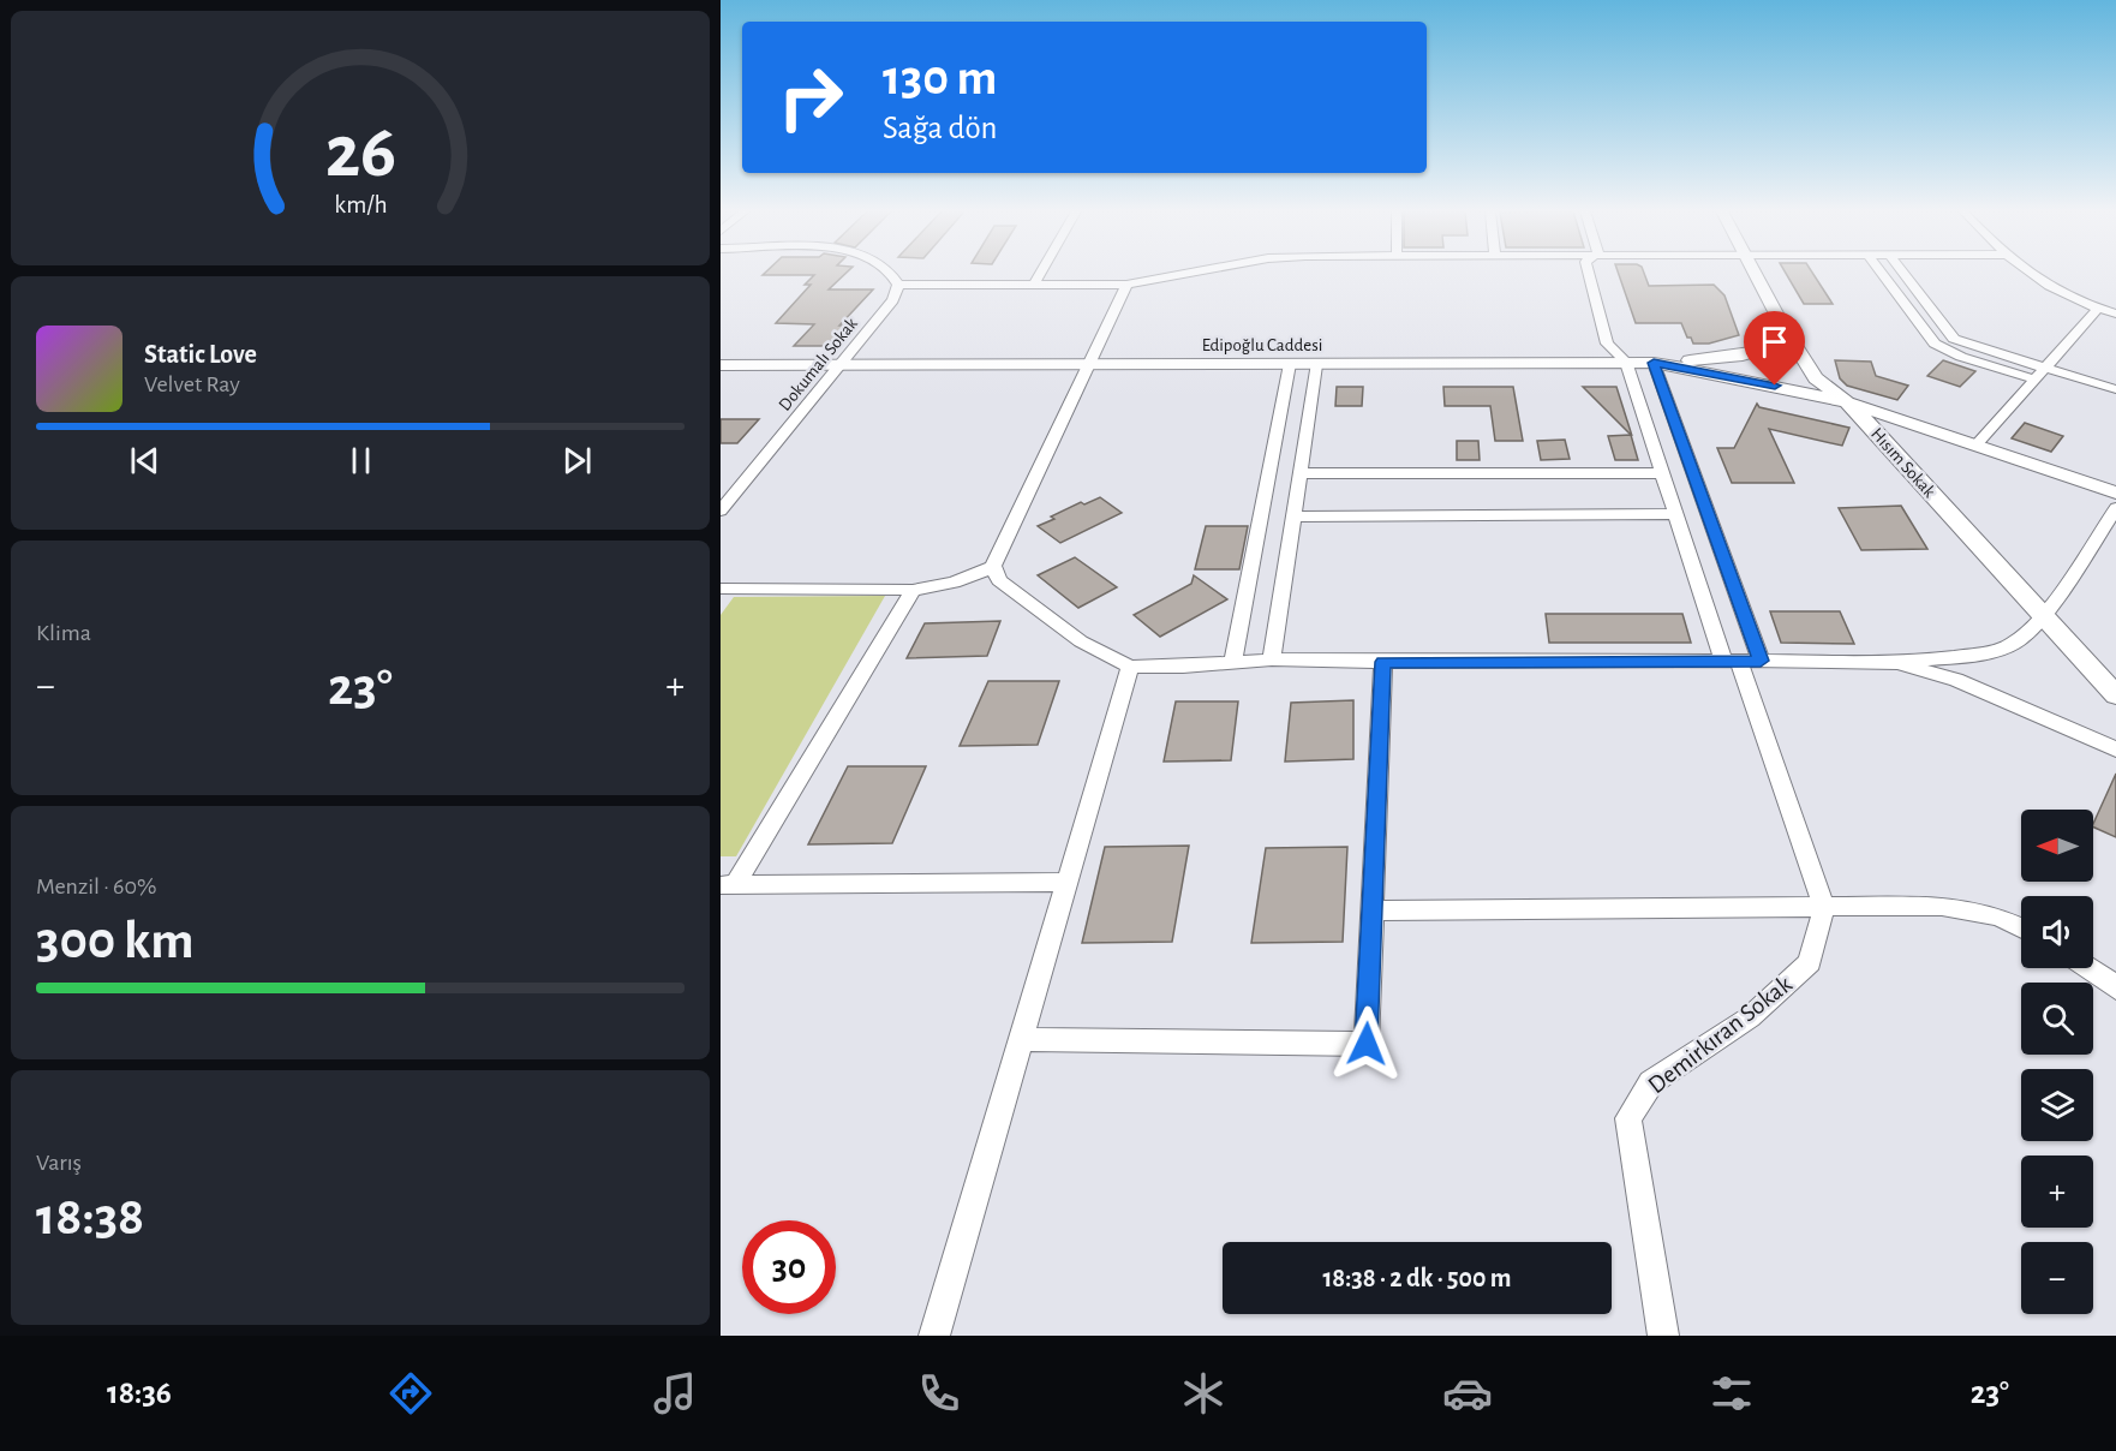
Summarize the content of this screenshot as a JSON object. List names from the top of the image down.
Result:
{
  "streets": {
    "street": [
      "Edipoğlu Caddesi",
      "Dokumalı Sokak",
      "Hısım Sokak",
      "Demirkıran Sokak"
    ]
  },
  "crossings": [
    ["Edipoğlu Caddesi", "Dokumalı Sokak"],
    ["Edipoğlu Caddesi", "Hısım Sokak"]
  ],
  "north": "left",
  "page": {
    "turn": ["130 m", "Sağa dön"],
    "song": ["Static Love", "Velvet Ray"],
    "tile": [
      "Klima",
      ["Menzil · 60%", "300 km"],
      ["Varış", "18:38"]
    ],
    "heat": ["−", "23°", "+"],
    "map_buttons": ["+", "−"],
    "limit": "30",
    "trip": "18:38 · 2 dk · 500 m",
    "tabs": ["18:36", "23°"],
    "gauge": ["26", "km/h"]
  }
}
